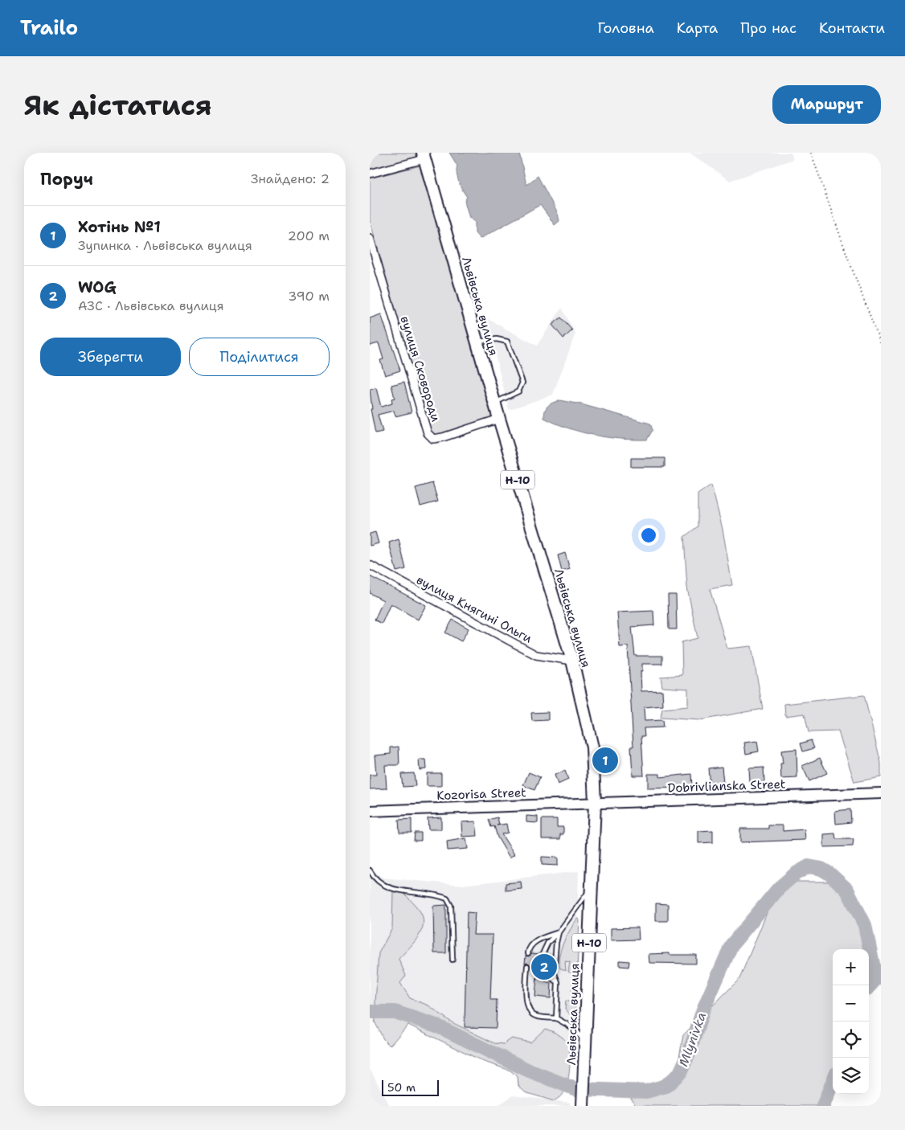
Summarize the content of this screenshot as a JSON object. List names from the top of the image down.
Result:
{
  "streets": {
    "main road": ["Львівська вулиця", "Н-10"],
    "street": [
      "вулиця Сковороди",
      "вулиця Княгині Ольги",
      "Dobrivlianska Street",
      "Kozorisa Street"
    ]
  },
  "crossings": [
    ["Львівська вулиця", "вулиця Сковороди"],
    ["Львівська вулиця", "вулиця Княгині Ольги"],
    ["Львівська вулиця", "Dobrivlianska Street"],
    ["Львівська вулиця", "Kozorisa Street"],
    ["Dobrivlianska Street", "Kozorisa Street"]
  ],
  "water": ["Mlynivka"],
  "scale_bar": "50 m",
  "page": {
    "header": "Trailo",
    "nav": [
      "Головна",
      "Карта",
      "Про нас",
      "Контакти"
    ],
    "buttons": [
      "Маршрут",
      ["Зберегти", "Поділитися"]
    ],
    "title": "Як дістатися",
    "heading": ["Поруч", "Знайдено: 2"],
    "list": [
      {
        "mark": "1",
        "name": "Хотінь №1",
        "note": "Зупинка · Львівська вулиця",
        "value": "200 m"
      },
      {
        "mark": "2",
        "name": "WOG",
        "note": "АЗС · Львівська вулиця",
        "value": "390 m"
      }
    ],
    "pins": ["1", "2"],
    "map_buttons": ["+", "−"],
    "scale": "50 m"
  }
}
